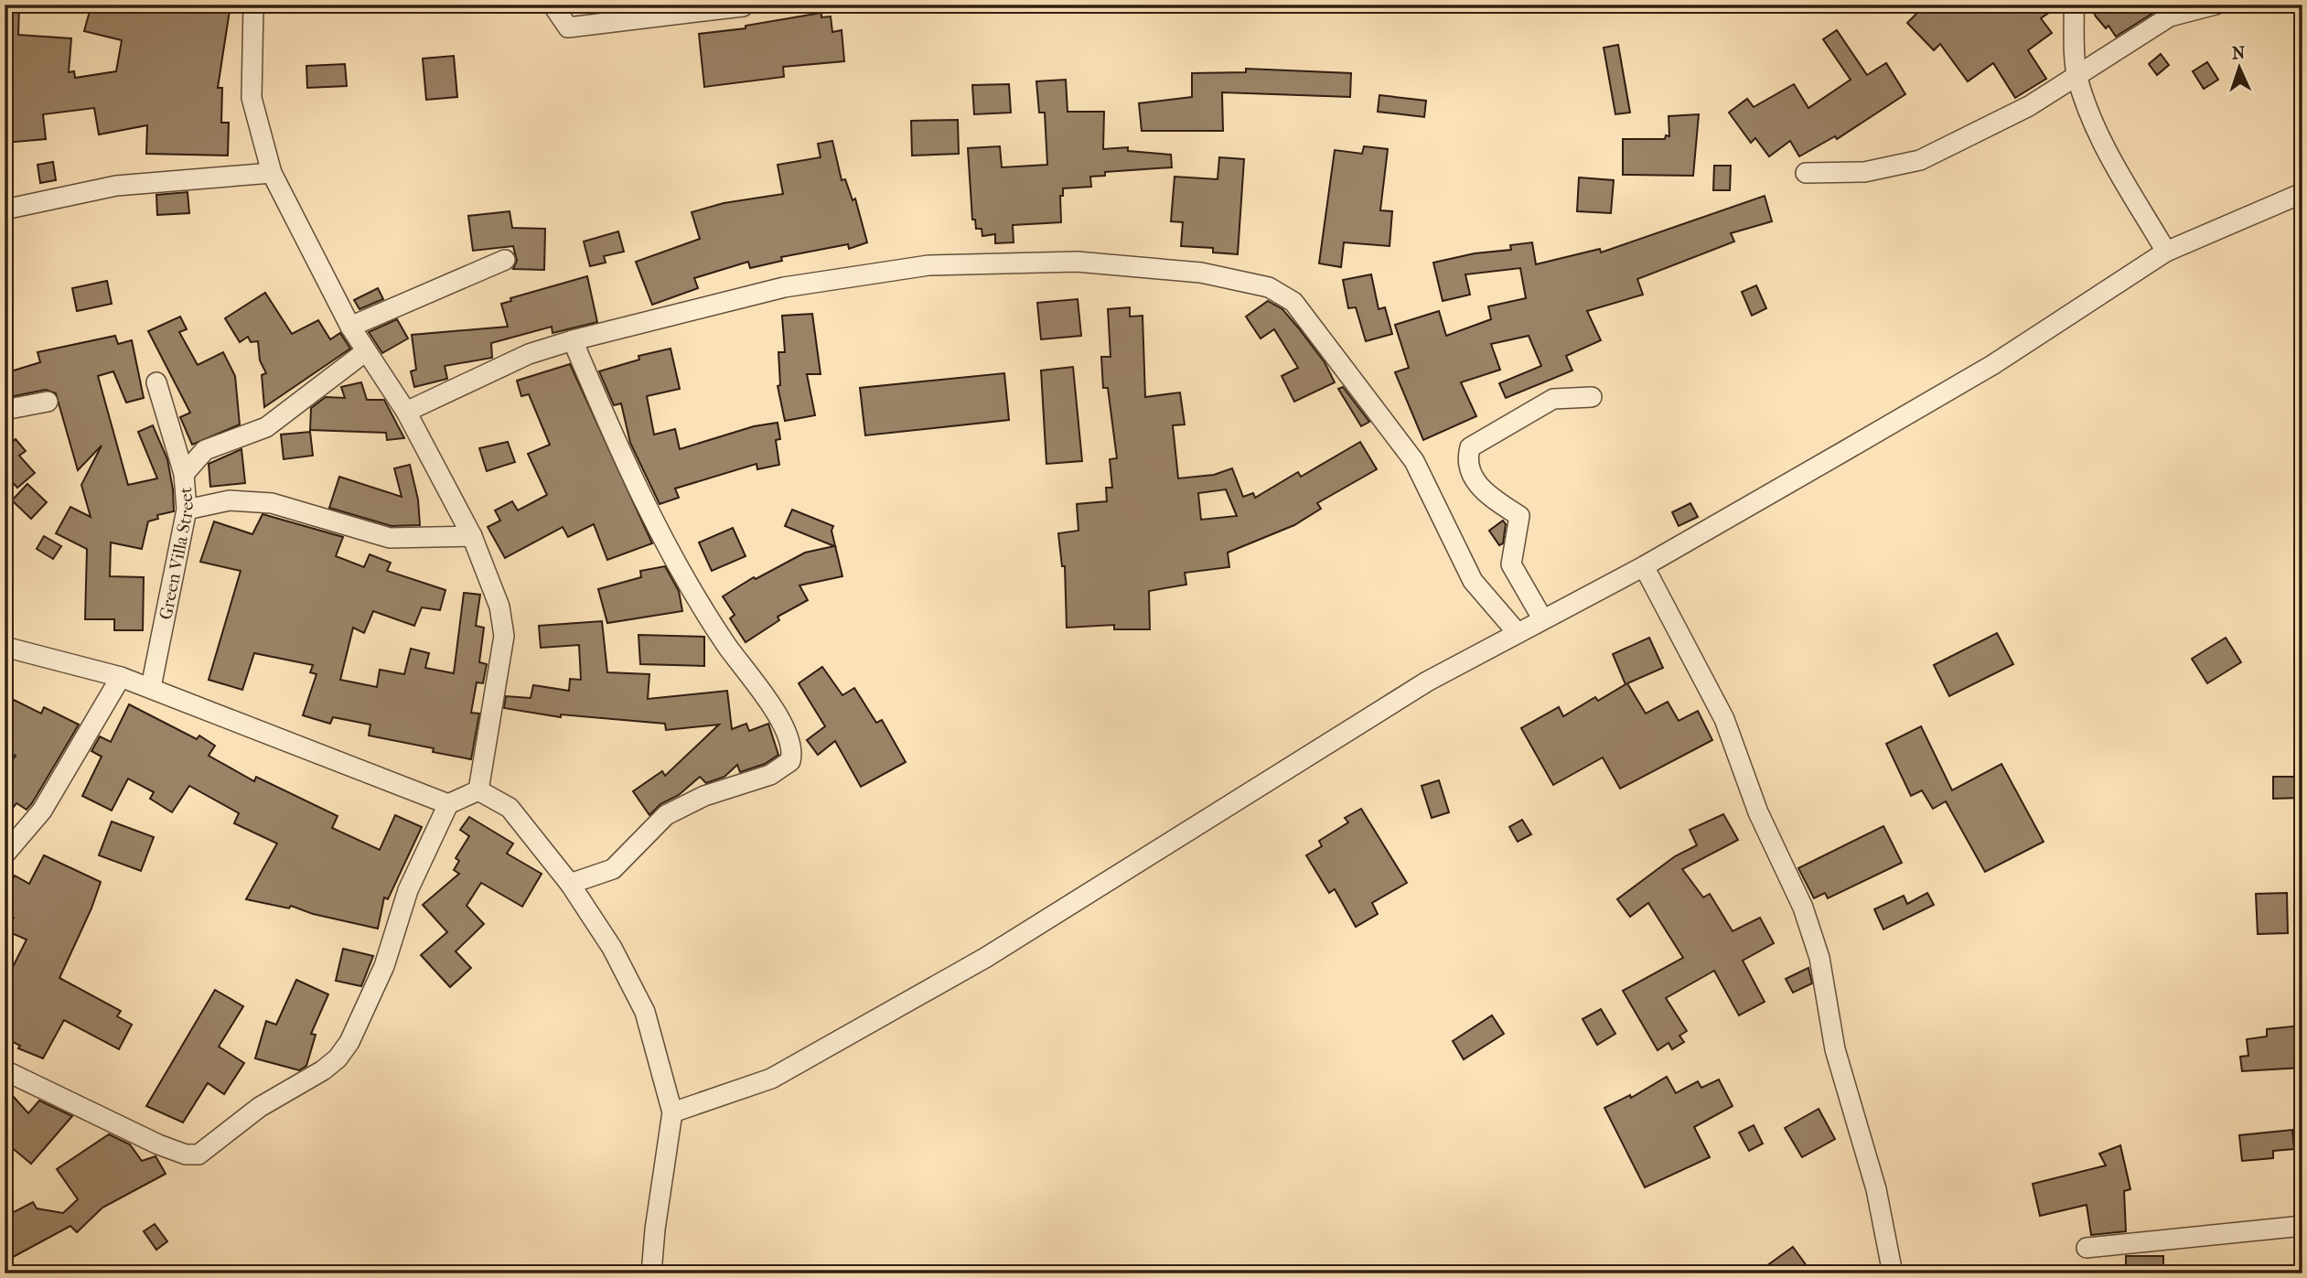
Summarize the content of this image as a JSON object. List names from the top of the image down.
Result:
{
  "streets": {
    "street": ["Green Villa Street"]
  },
  "north": "top"
}
